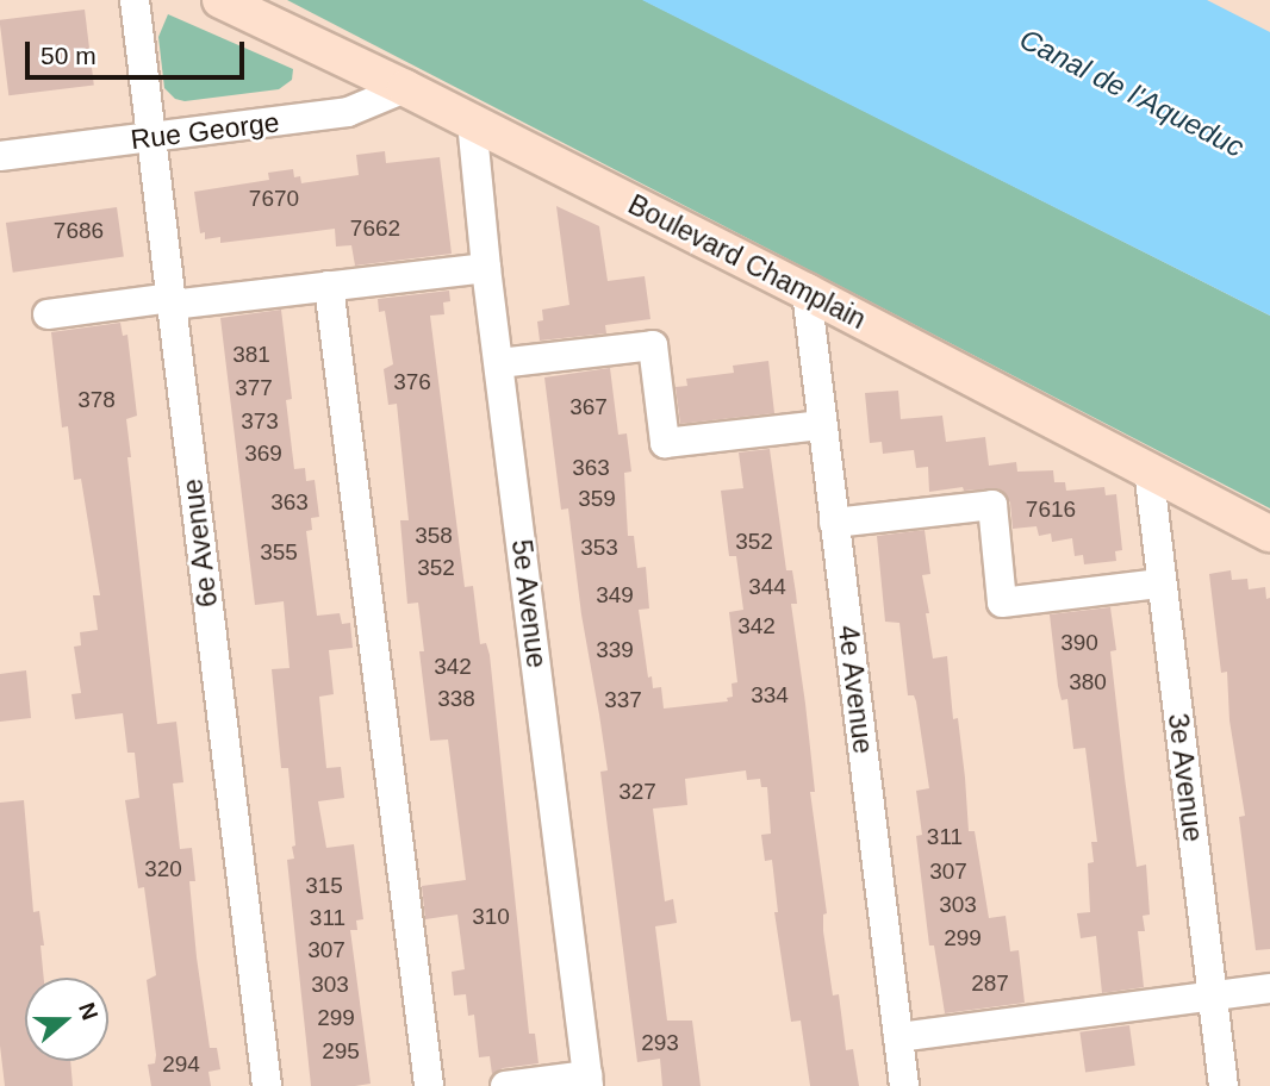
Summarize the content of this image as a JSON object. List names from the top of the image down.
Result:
{
  "streets": {
    "main road": ["Boulevard Champlain"],
    "street": [
      "Rue George",
      "6e Avenue",
      "5e Avenue",
      "4e Avenue",
      "3e Avenue"
    ]
  },
  "crossings": [
    ["Rue George", "Boulevard Champlain"],
    ["Rue George", "6e Avenue"],
    ["Boulevard Champlain", "5e Avenue"],
    ["Boulevard Champlain", "4e Avenue"],
    ["Boulevard Champlain", "3e Avenue"]
  ],
  "water": ["Canal de l'Aqueduc"],
  "house_numbers": [
    "7670",
    "7662",
    "7686",
    "381",
    "376",
    "377",
    "378",
    "367",
    "373",
    "369",
    "363",
    "359",
    "363",
    "7616",
    "358",
    "352",
    "353",
    "355",
    "352",
    "344",
    "349",
    "342",
    "390",
    "339",
    "342",
    "380",
    "334",
    "338",
    "337",
    "327",
    "311",
    "320",
    "307",
    "315",
    "303",
    "310",
    "311",
    "299",
    "307",
    "287",
    "303",
    "299",
    "293",
    "295",
    "294"
  ],
  "scale_bar": "50 m",
  "north": "right"
}
